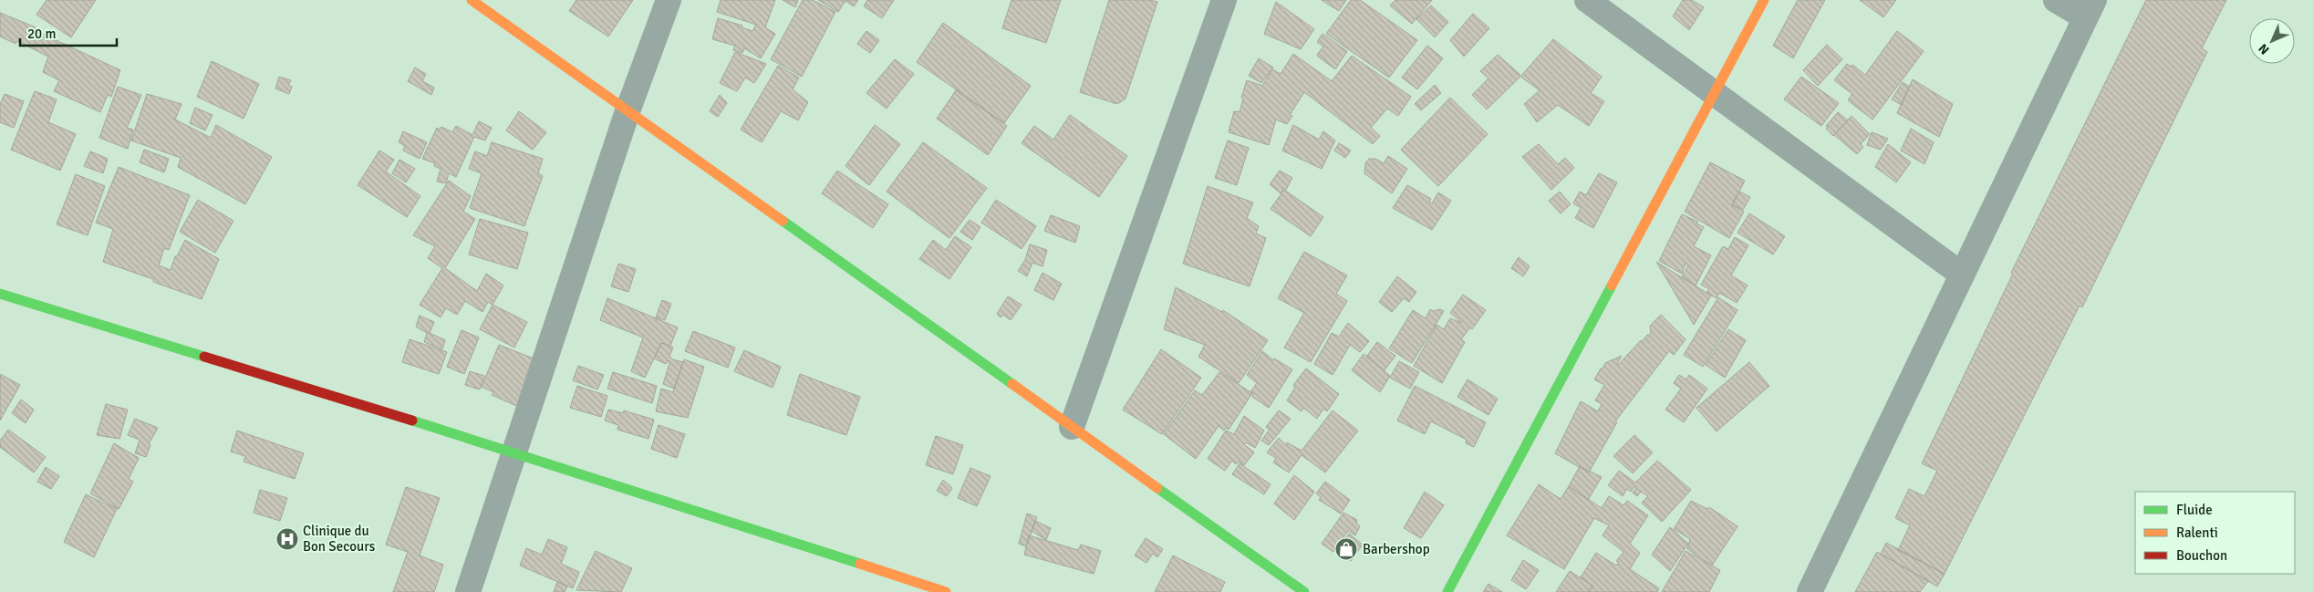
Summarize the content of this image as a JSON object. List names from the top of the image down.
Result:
{
  "places": {
    "hospital": ["Clinique du Bon Secours"],
    "shop": ["Barbershop"]
  },
  "legend": ["Fluide", "Ralenti", "Bouchon"],
  "scale_bar": "20 m",
  "north": "bottom left"
}
